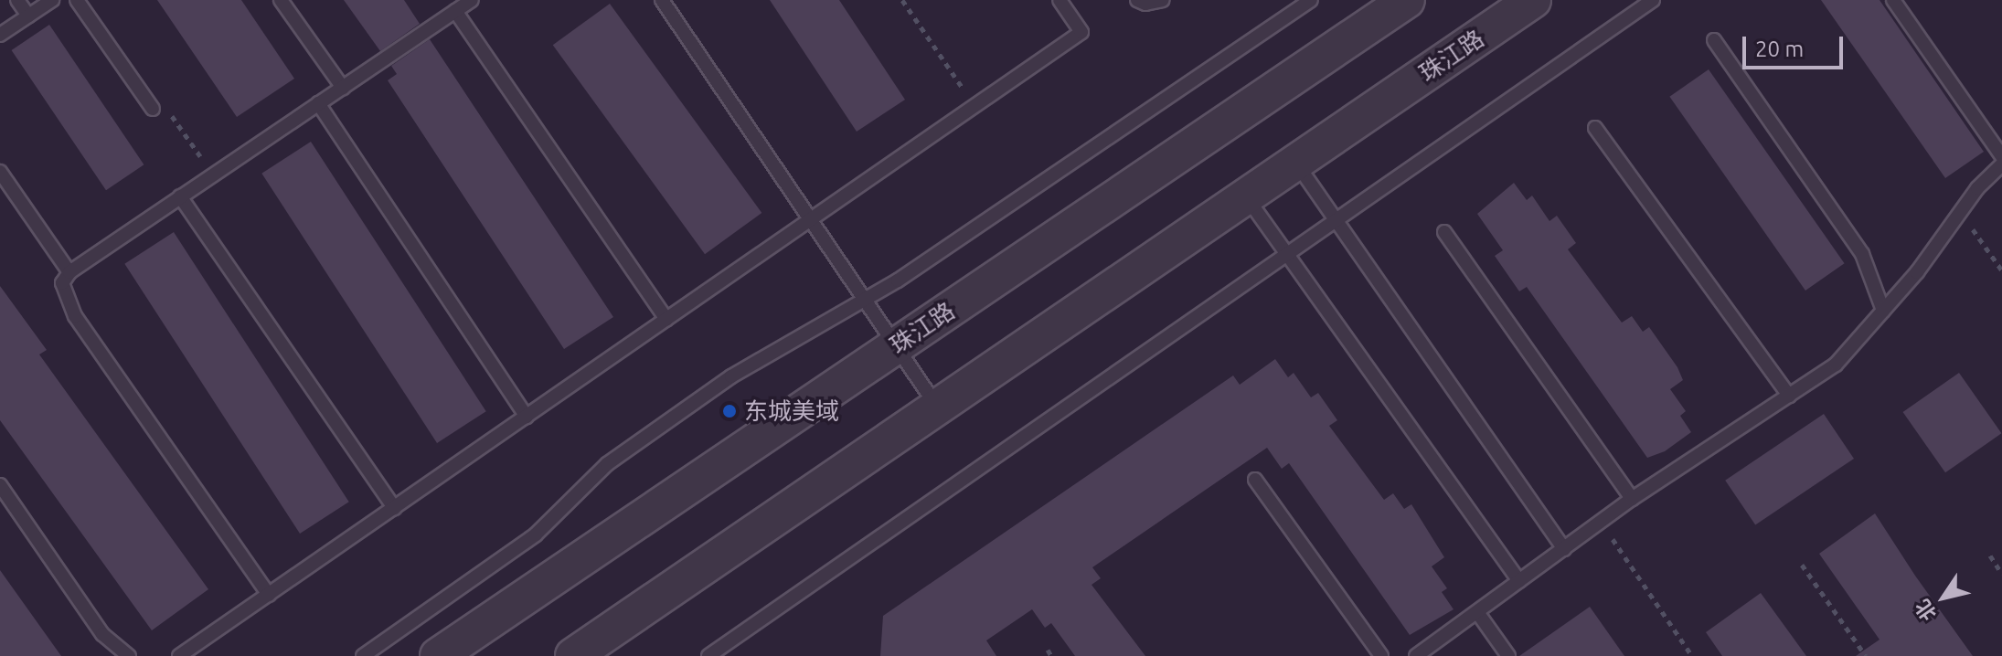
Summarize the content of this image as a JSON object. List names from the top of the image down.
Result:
{
  "streets": {
    "street": ["珠江路"]
  },
  "places": ["东城美域"],
  "scale_bar": "20 m",
  "north": "bottom left"
}
